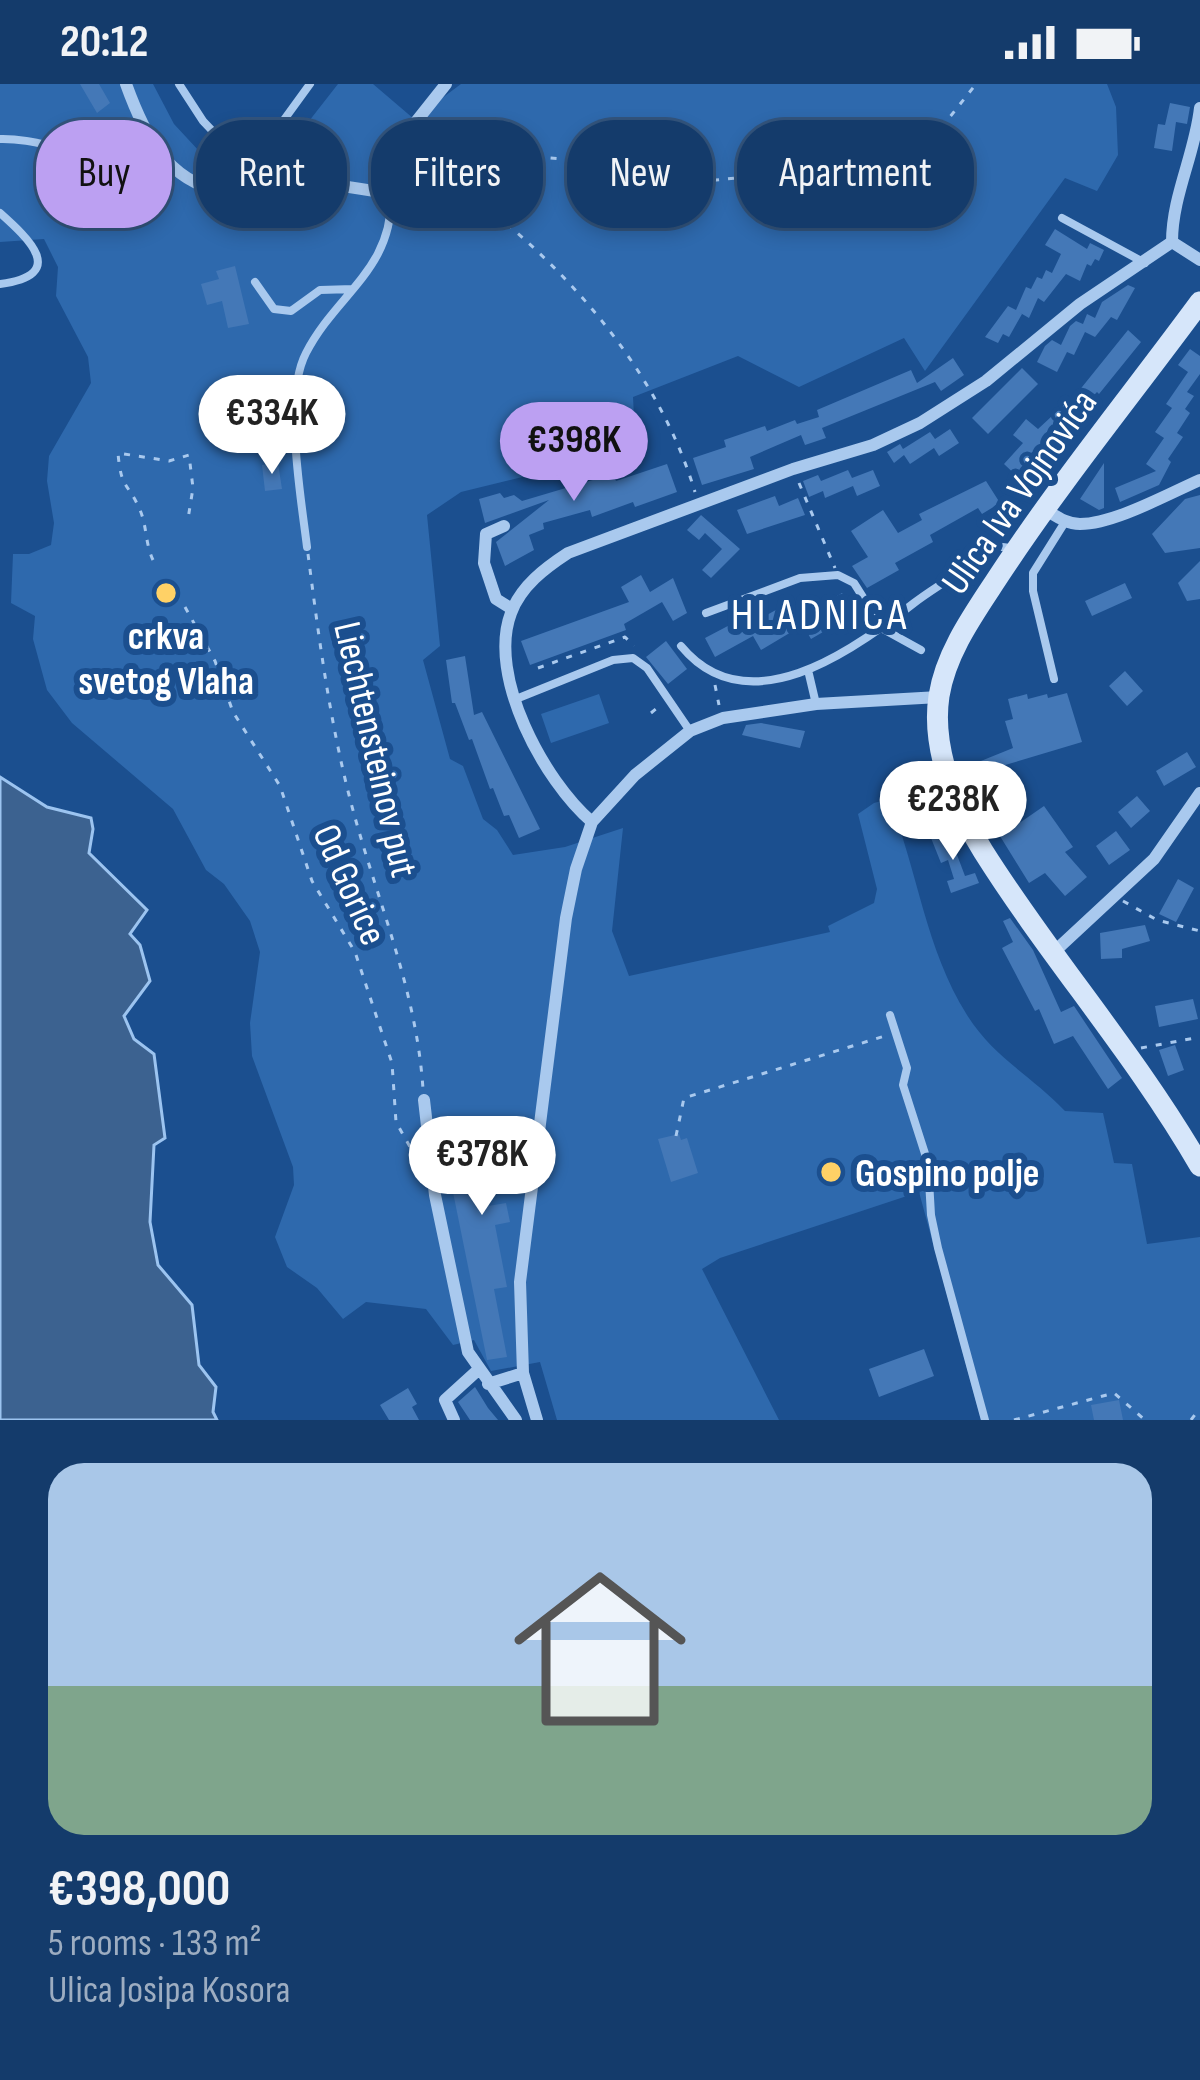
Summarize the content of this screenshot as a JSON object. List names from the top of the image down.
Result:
{
  "streets": {
    "main road": ["Ulica Iva Vojnovića"],
    "path": ["Liechtensteinov put", "Od Gorice"]
  },
  "districts": ["HLADNICA"],
  "places": ["crkva svetog Vlaha", "Gospino polje"],
  "page": {
    "status": "20:12",
    "chip": [
      "Buy",
      "Rent",
      "Filters",
      "New",
      "Apartment"
    ],
    "price": [
      "€334K",
      "€398K",
      "€238K",
      "€378K"
    ],
    "list": [
      {
        "name": "€398,000",
        "note": "5 rooms · 133 m² · Ulica Josipa Kosora"
      }
    ]
  }
}
